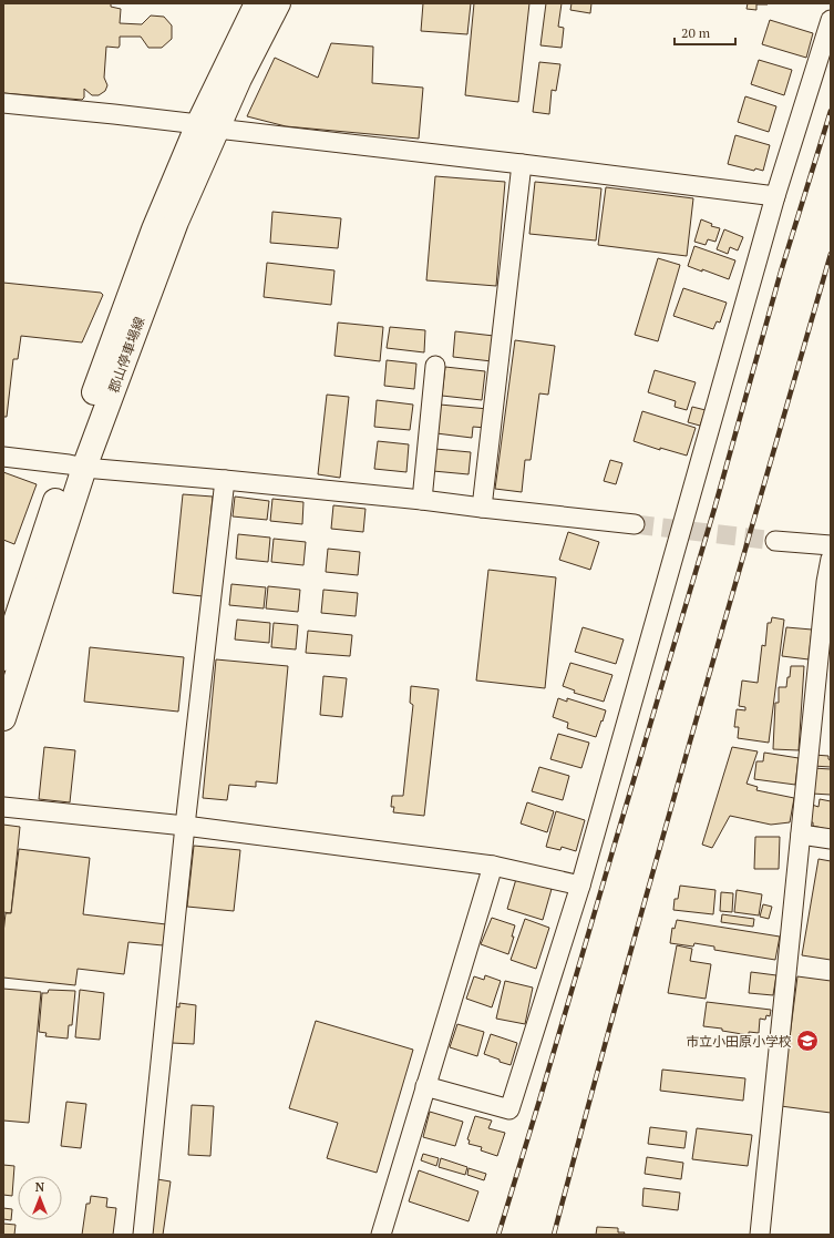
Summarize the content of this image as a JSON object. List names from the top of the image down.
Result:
{
  "streets": {
    "main road": ["郡山停車場線"]
  },
  "places": {
    "school or university": ["市立小田原小学校"]
  },
  "scale_bar": "20 m",
  "north": "top"
}
